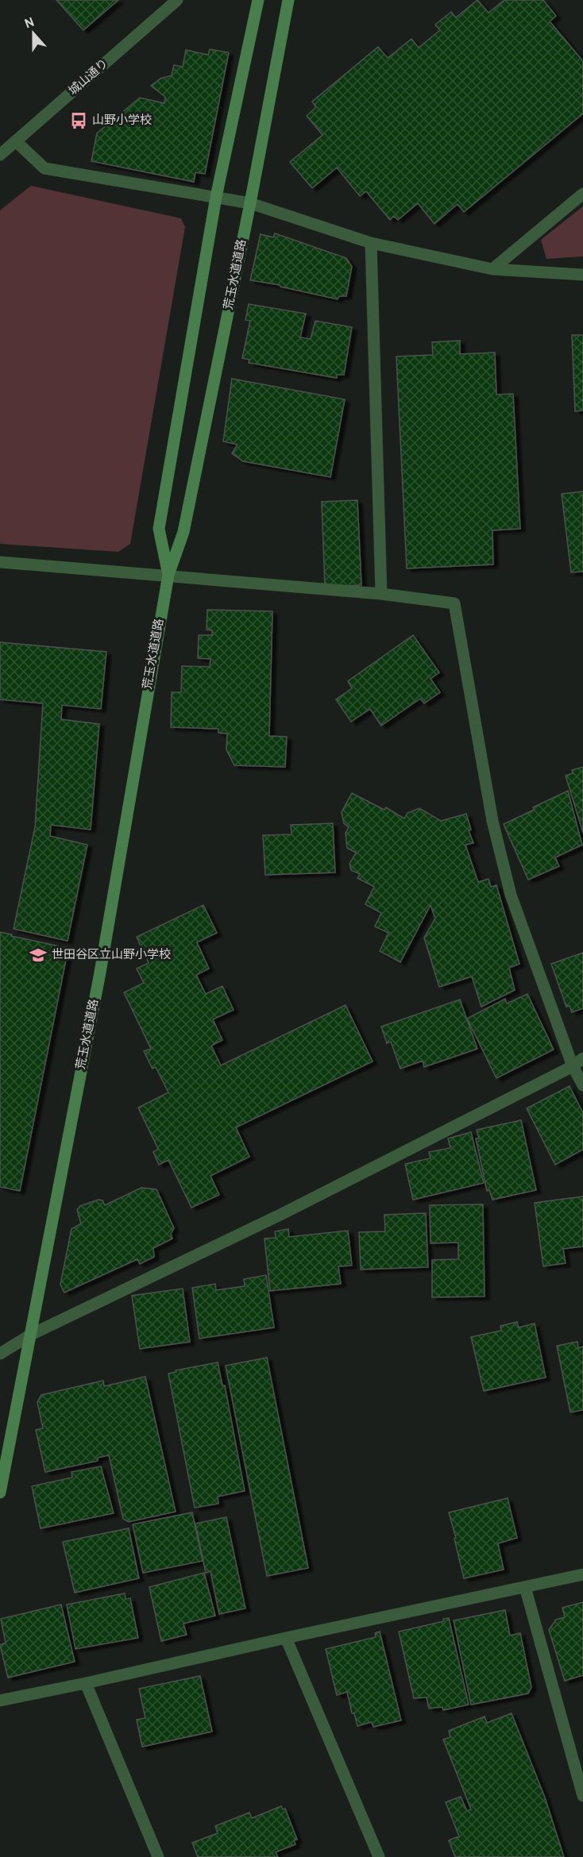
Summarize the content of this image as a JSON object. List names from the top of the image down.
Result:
{
  "streets": {
    "main road": ["荒玉水道道路"],
    "street": ["城山通り"]
  },
  "places": {
    "bus stop": ["山野小学校"],
    "school or university": ["世田谷区立山野小学校"]
  },
  "north": "top"
}
